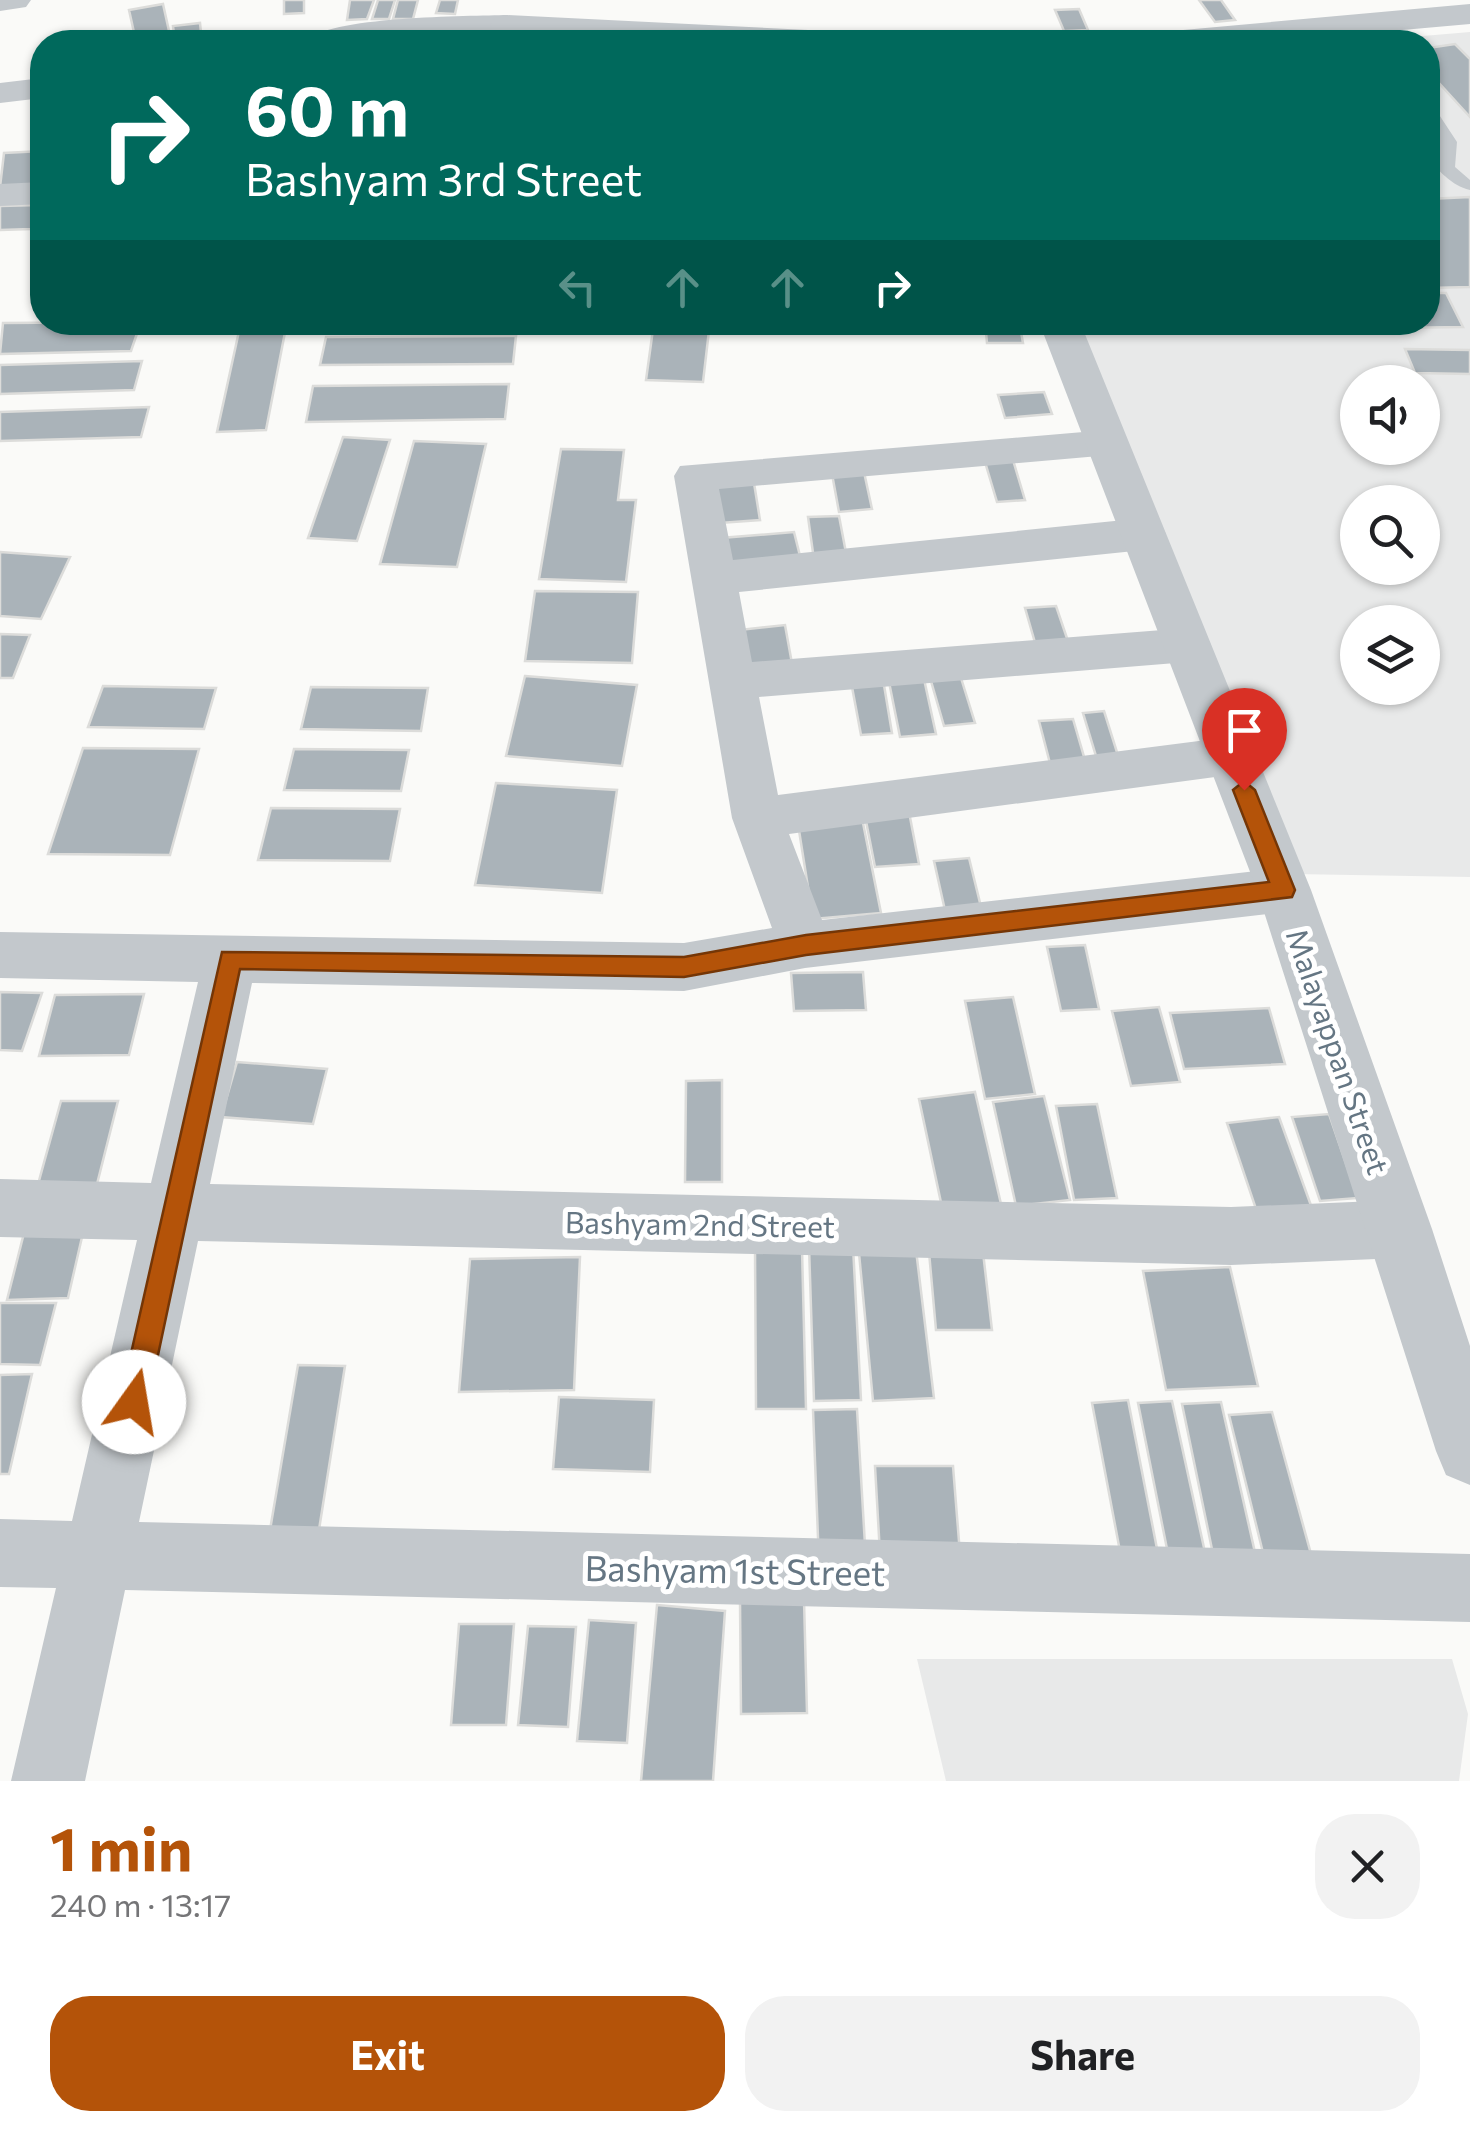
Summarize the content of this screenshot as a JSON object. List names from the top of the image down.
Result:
{
  "streets": {
    "street": ["Malayappan Street", "Bashyam 2nd Street", "Bashyam 1st Street"]
  },
  "crossings": [
    ["Malayappan Street", "Bashyam 2nd Street"]
  ],
  "page": {
    "turn": ["60 m", "Bashyam 3rd Street"],
    "heading": ["1 min", "240 m · 13:17"],
    "buttons": ["Exit", "Share"]
  }
}
